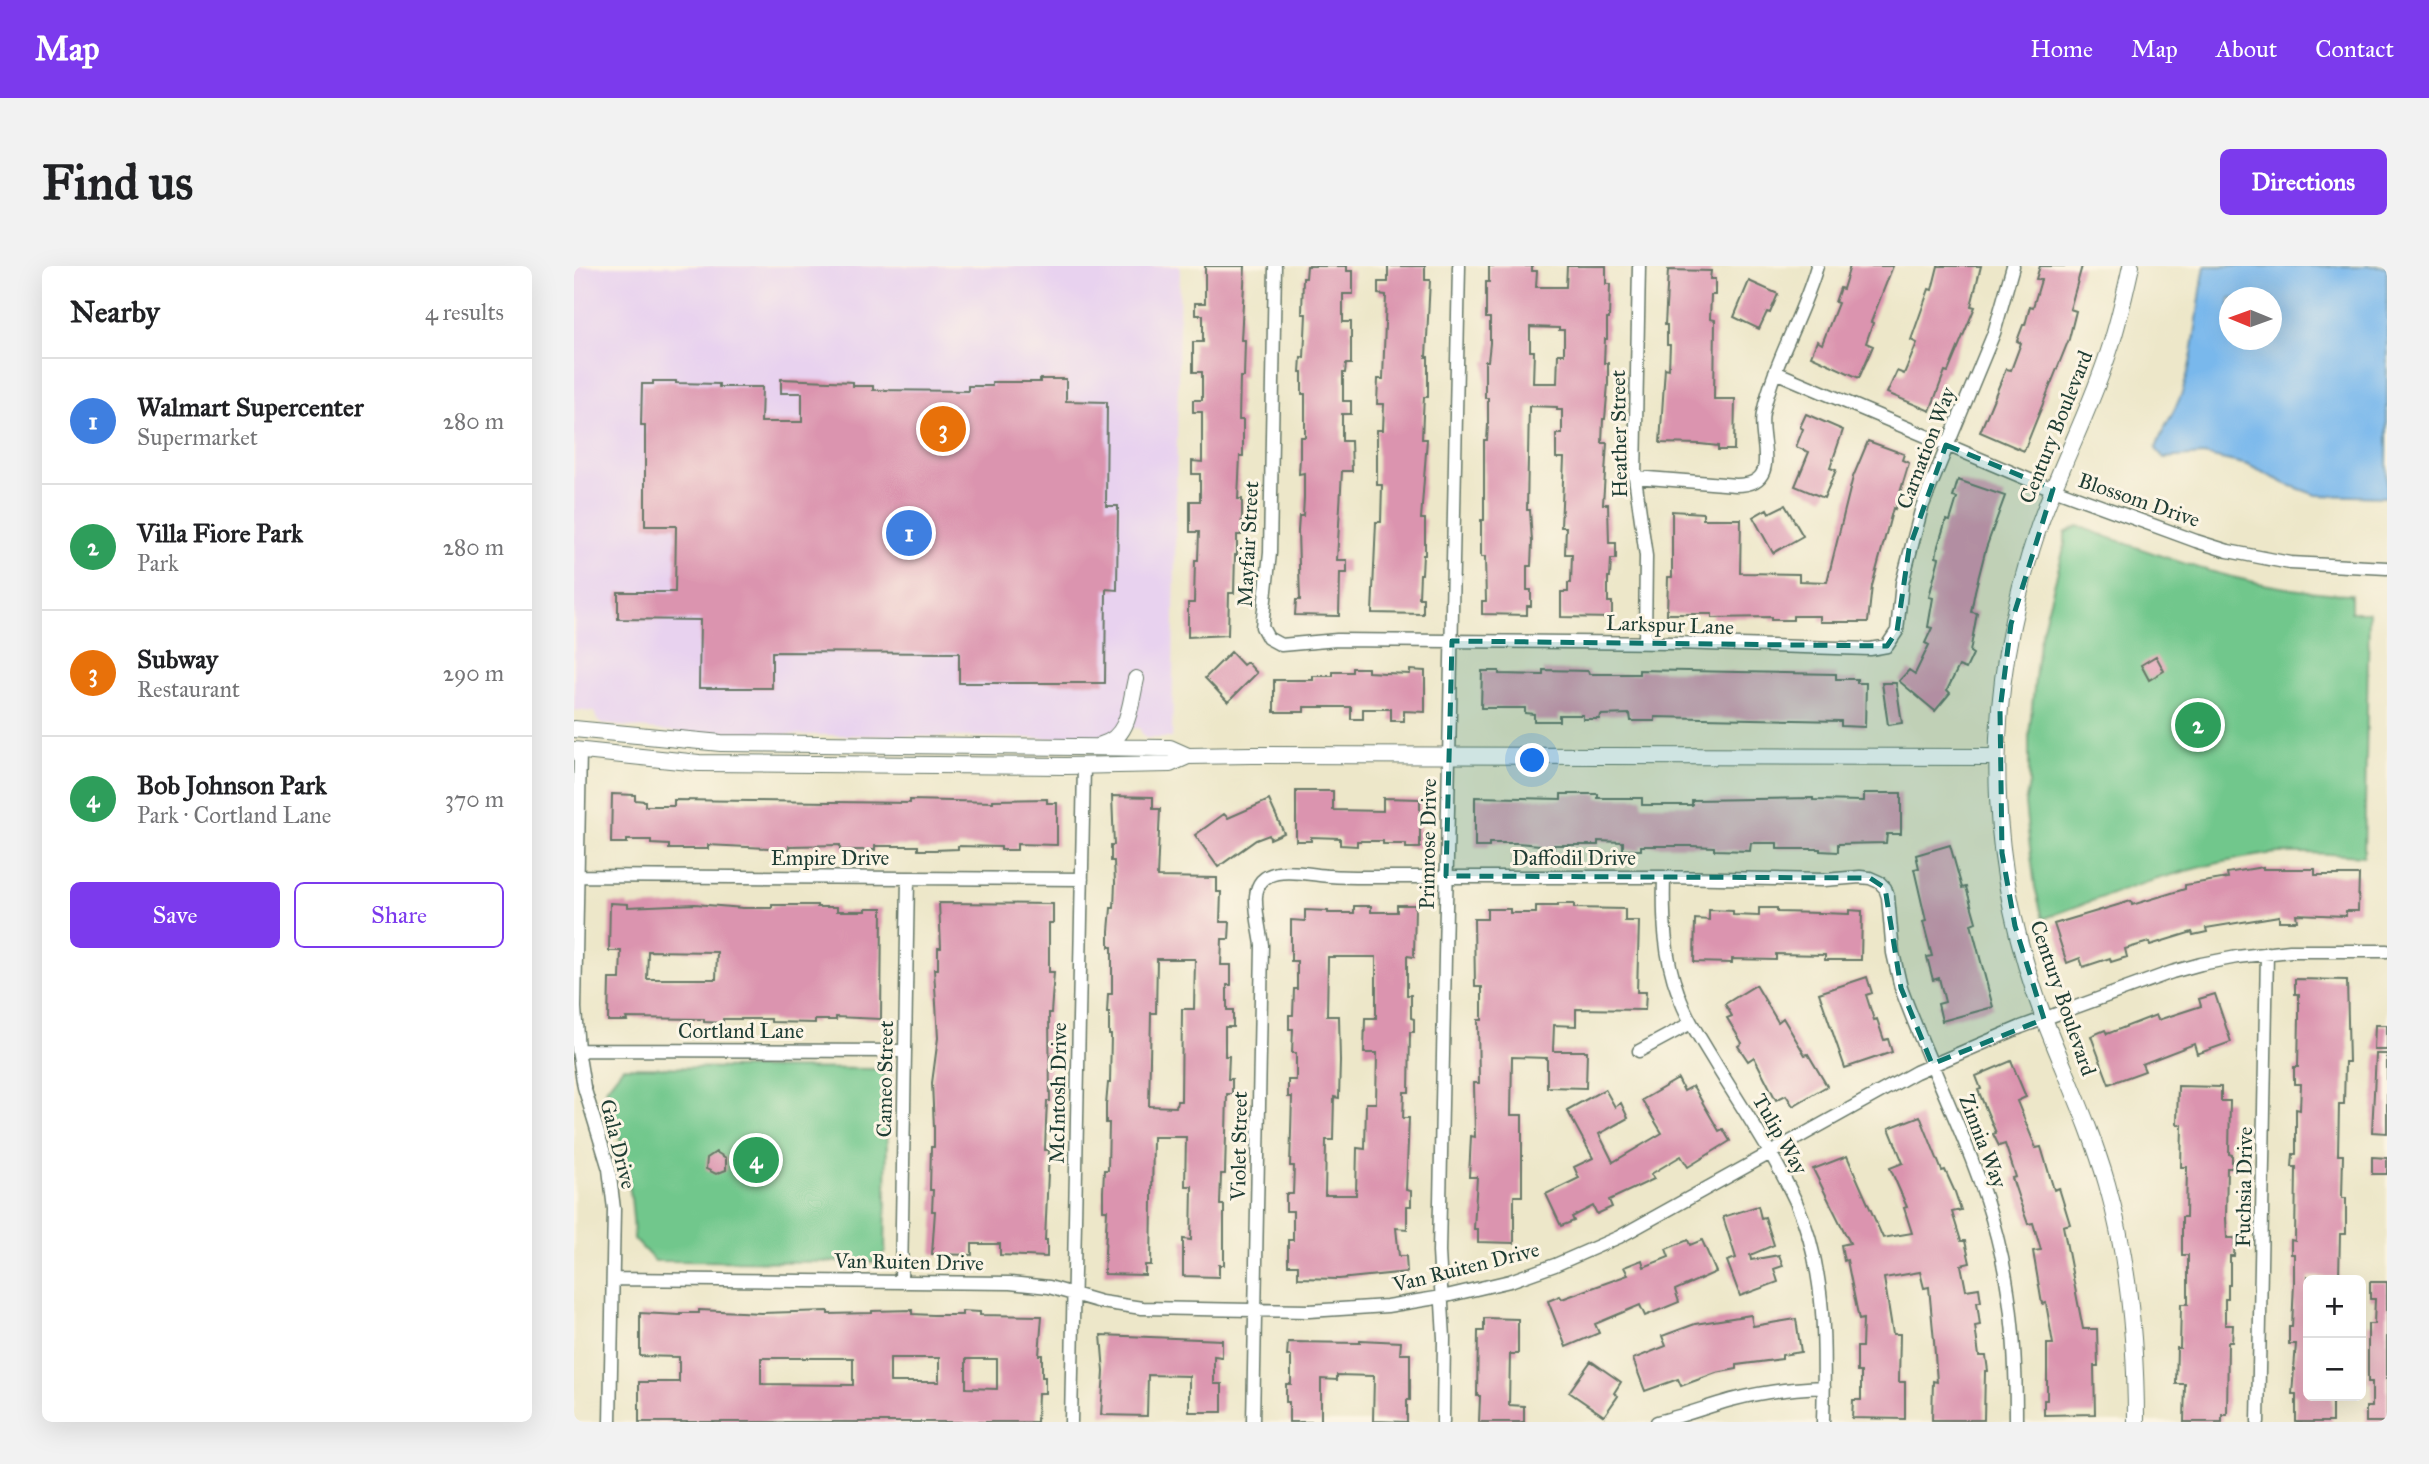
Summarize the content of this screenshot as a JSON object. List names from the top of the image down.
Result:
{
  "streets": {
    "street": [
      "Century Boulevard",
      "Heather Street",
      "Carnation Way",
      "Blossom Drive",
      "Mayfair Street",
      "Larkspur Lane",
      "Primrose Drive",
      "Empire Drive",
      "Daffodil Drive",
      "Cortland Lane",
      "Cameo Street",
      "McIntosh Drive",
      "Tulip Way",
      "Zinnia Way",
      "Gala Drive",
      "Violet Street",
      "Fuchsia Drive",
      "Van Ruiten Drive"
    ]
  },
  "crossings": [
    ["Century Boulevard", "Blossom Drive"],
    ["Century Boulevard", "Van Ruiten Drive"],
    ["Heather Street", "Larkspur Lane"],
    ["Carnation Way", "Blossom Drive"],
    ["Carnation Way", "Larkspur Lane"],
    ["Mayfair Street", "Larkspur Lane"],
    ["Mayfair Street", "Primrose Drive"],
    ["Larkspur Lane", "Primrose Drive"],
    ["Primrose Drive", "Daffodil Drive"],
    ["Primrose Drive", "Van Ruiten Drive"],
    ["Empire Drive", "Cameo Street"],
    ["Empire Drive", "McIntosh Drive"],
    ["Empire Drive", "Gala Drive"],
    ["Daffodil Drive", "Tulip Way"],
    ["Daffodil Drive", "Zinnia Way"],
    ["Daffodil Drive", "Violet Street"],
    ["Cortland Lane", "Cameo Street"],
    ["Cortland Lane", "Gala Drive"],
    ["Cameo Street", "Van Ruiten Drive"],
    ["McIntosh Drive", "Van Ruiten Drive"],
    ["Tulip Way", "Van Ruiten Drive"],
    ["Zinnia Way", "Van Ruiten Drive"],
    ["Gala Drive", "Van Ruiten Drive"],
    ["Violet Street", "Van Ruiten Drive"],
    ["Fuchsia Drive", "Van Ruiten Drive"]
  ],
  "north": "left",
  "page": {
    "header": "Map",
    "nav": [
      "Home",
      "Map",
      "About",
      "Contact"
    ],
    "buttons": [
      "Directions",
      ["Save", "Share"]
    ],
    "title": "Find us",
    "heading": ["Nearby", "4 results"],
    "list": [
      {
        "mark": "1",
        "name": "Walmart Supercenter",
        "note": "Supermarket",
        "value": "280 m"
      },
      {
        "mark": "2",
        "name": "Villa Fiore Park",
        "note": "Park",
        "value": "280 m"
      },
      {
        "mark": "3",
        "name": "Subway",
        "note": "Restaurant",
        "value": "290 m"
      },
      {
        "mark": "4",
        "name": "Bob Johnson Park",
        "note": "Park · Cortland Lane",
        "value": "370 m"
      }
    ],
    "pins": [
      "3",
      "1",
      "2",
      "4"
    ],
    "map_buttons": ["+", "−"]
  }
}
